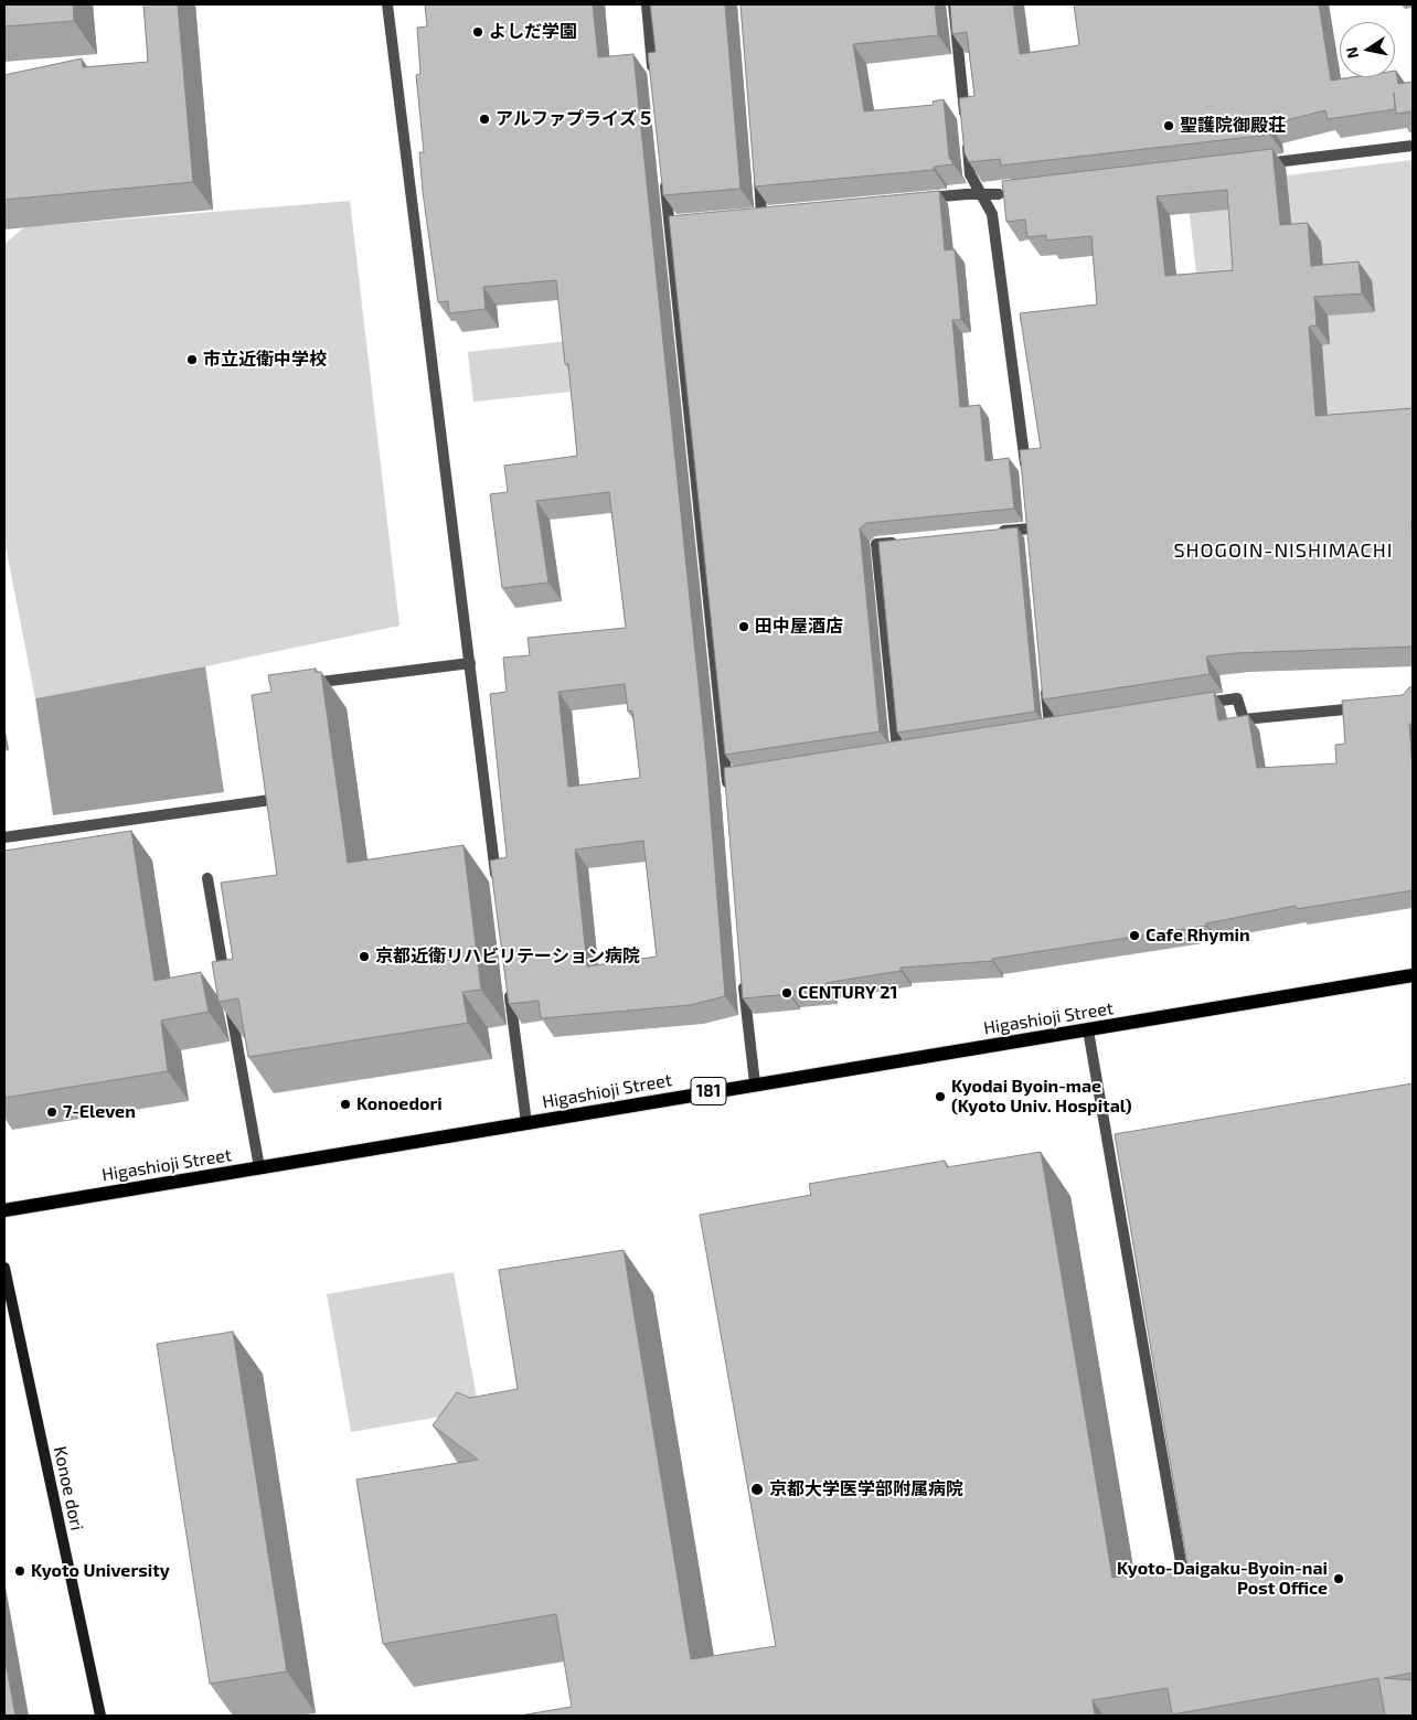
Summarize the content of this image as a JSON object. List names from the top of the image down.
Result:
{
  "streets": {
    "main road": ["Higashioji Street", "181"],
    "street": ["Konoe dori"]
  },
  "districts": ["SHOGOIN-NISHIMACHI"],
  "places": [
    "よしだ学園",
    "アルファプライズ５",
    "聖護院御殿荘",
    "市立近衛中学校",
    "田中屋酒店",
    "Cafe Rhymin",
    "京都近衛リハビリテーション病院",
    "CENTURY 21",
    "Kyodai Byoin-mae (Kyoto Univ. Hospital)",
    "Konoedori",
    "7-Eleven",
    "京都大学医学部附属病院",
    "Kyoto University",
    "Kyoto-Daigaku-Byoin-nai Post Office"
  ],
  "north": "left"
}
